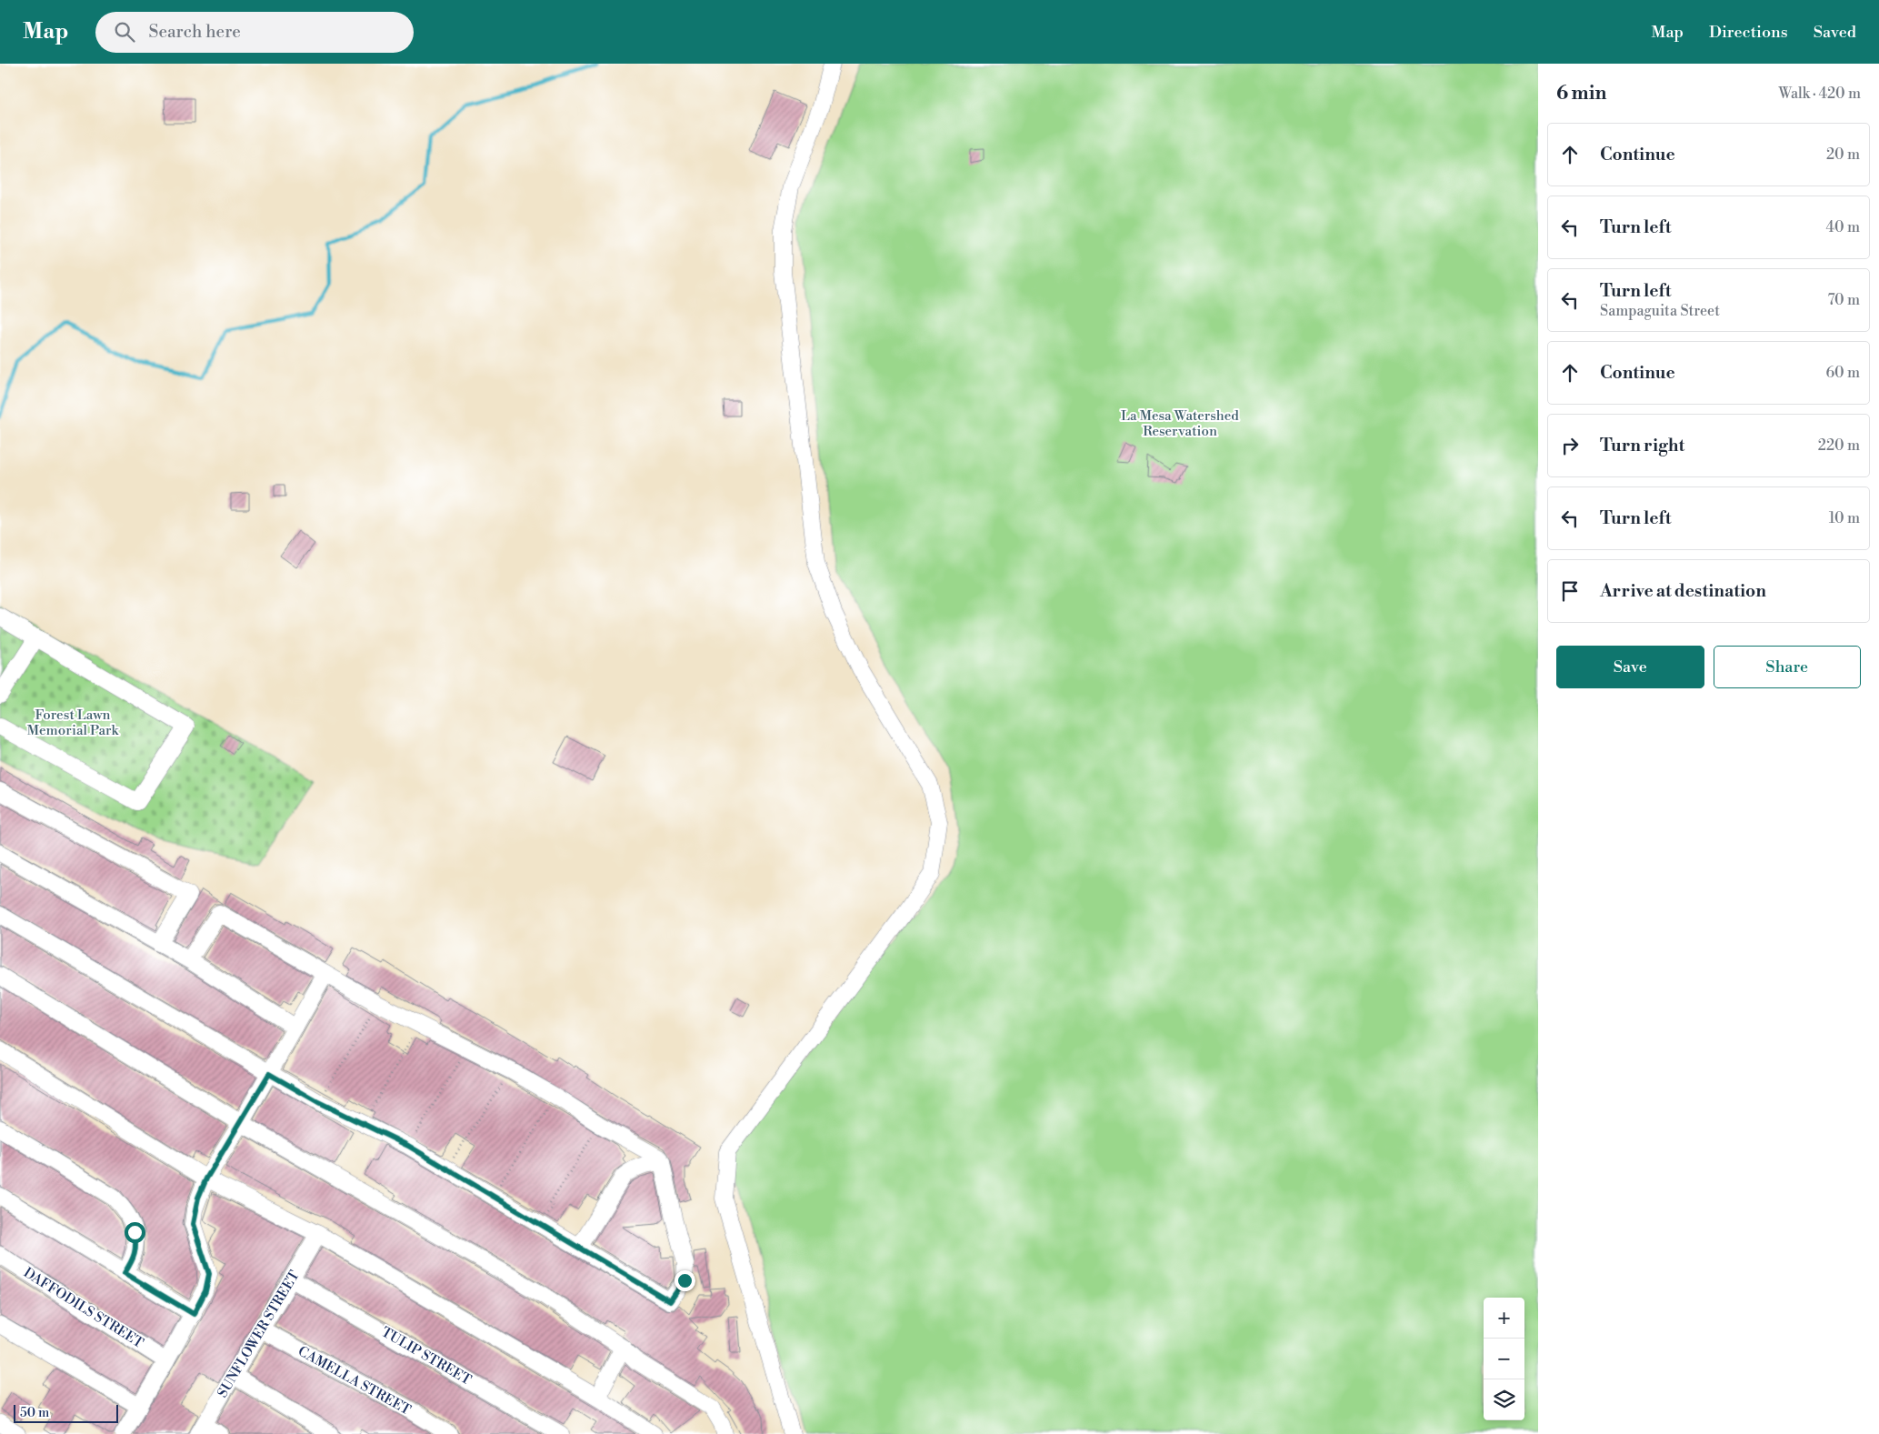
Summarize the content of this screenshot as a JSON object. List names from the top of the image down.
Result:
{
  "streets": {
    "street": [
      "DAFFODILS STREET",
      "SUNFLOWER STREET",
      "TULIP STREET",
      "CAMELLA STREET"
    ]
  },
  "crossings": [
    ["SUNFLOWER STREET", "TULIP STREET"],
    ["SUNFLOWER STREET", "CAMELLA STREET"]
  ],
  "parks": ["La Mesa Watershed Reservation", "Forest Lawn Memorial Park"],
  "scale_bar": "50 m",
  "page": {
    "header": "Map",
    "search": "Search here",
    "nav": ["Map", "Directions", "Saved"],
    "heading": ["6 min", "Walk · 420 m"],
    "list": [
      ["Continue", "20 m"],
      ["Turn left", "40 m"],
      ["Turn left", "Sampaguita Street", "70 m"],
      ["Continue", "60 m"],
      ["Turn right", "220 m"],
      ["Turn left", "10 m"],
      "Arrive at destination"
    ],
    "buttons": ["Save", "Share"],
    "map_buttons": ["+", "−"],
    "scale": "50 m"
  }
}
